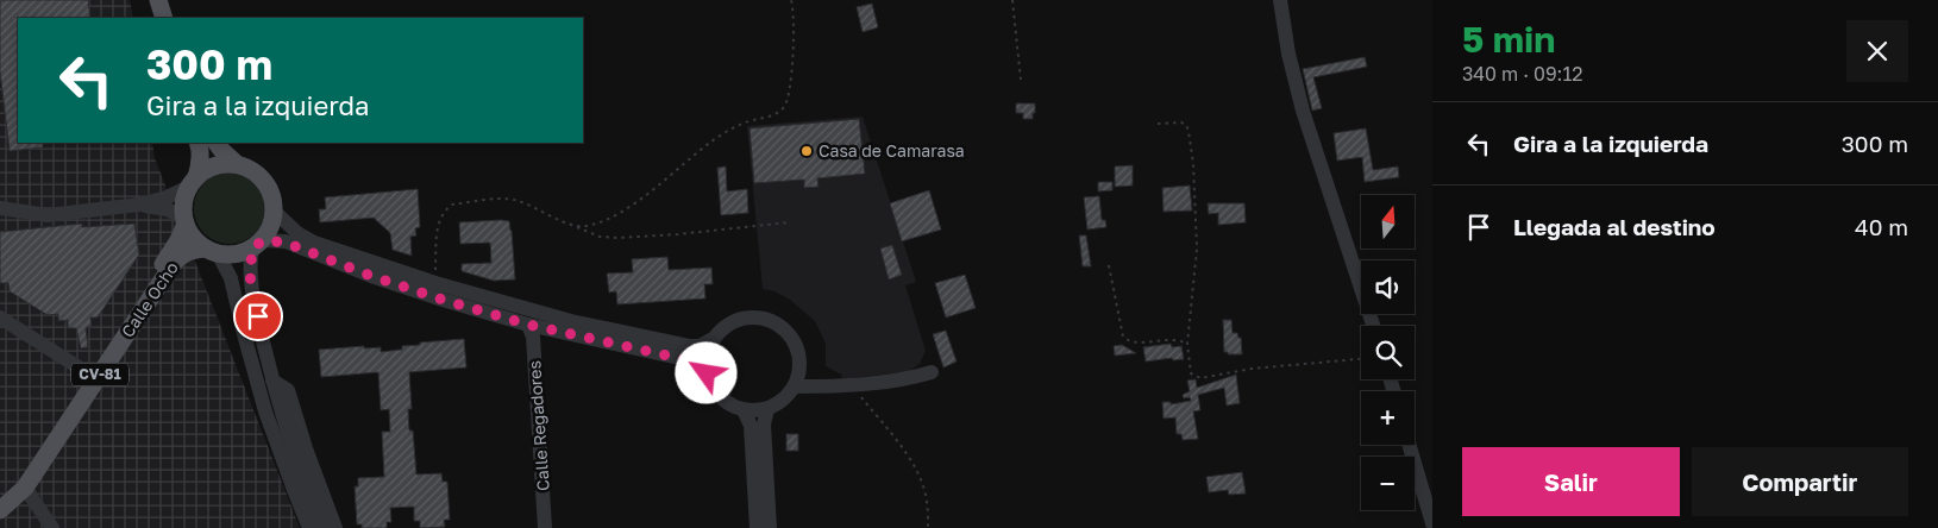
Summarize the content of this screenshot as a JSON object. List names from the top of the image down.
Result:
{
  "streets": {
    "main road": ["Calle Ocho", "CV-81"],
    "street": ["Calle Regadores"]
  },
  "places": ["Casa de Camarasa"],
  "north": "top",
  "page": {
    "heading": ["5 min", "340 m · 09:12"],
    "turn": ["300 m", "Gira a la izquierda"],
    "list": [
      {
        "name": "Gira a la izquierda",
        "value": "300 m"
      },
      {
        "name": "Llegada al destino",
        "value": "40 m"
      }
    ],
    "map_buttons": ["+", "−"],
    "buttons": ["Salir", "Compartir"]
  }
}
